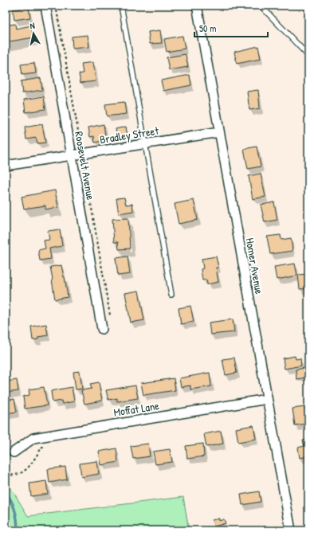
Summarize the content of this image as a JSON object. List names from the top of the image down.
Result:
{
  "streets": {
    "street": [
      "Bradley Street",
      "Roosevelt Avenue",
      "Homer Avenue",
      "Moffat Lane"
    ]
  },
  "crossings": [
    ["Bradley Street", "Roosevelt Avenue"],
    ["Bradley Street", "Homer Avenue"],
    ["Homer Avenue", "Moffat Lane"]
  ],
  "scale_bar": "50 m",
  "north": "top"
}
